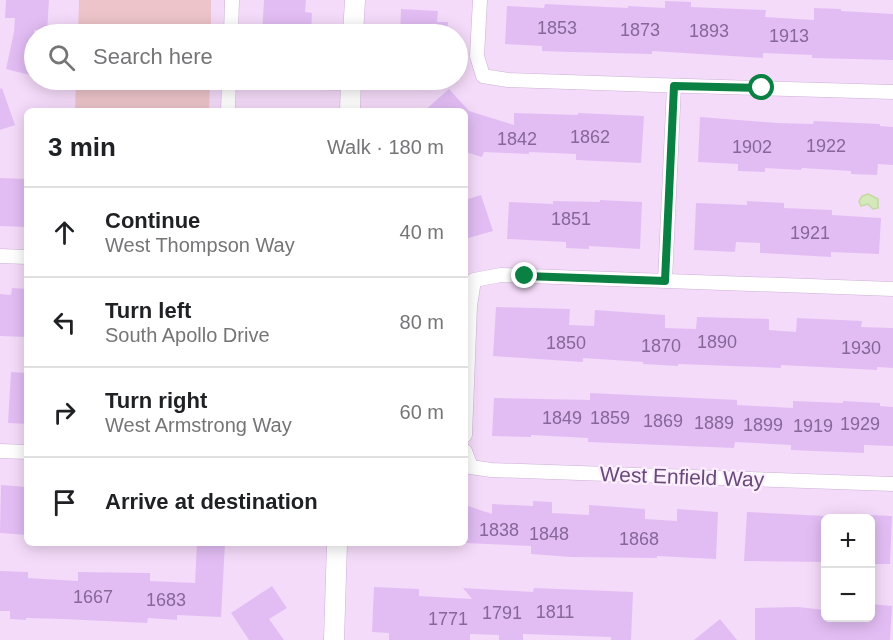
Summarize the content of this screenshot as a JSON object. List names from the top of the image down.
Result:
{
  "streets": {
    "street": ["West Enfield Way"]
  },
  "house_numbers": [
    "1853",
    "1873",
    "1893",
    "1913",
    "1862",
    "1842",
    "1922",
    "1902",
    "1851",
    "1921",
    "1890",
    "1850",
    "1870",
    "1930",
    "1849",
    "1859",
    "1869",
    "1889",
    "1929",
    "1899",
    "1919",
    "1838",
    "1848",
    "1868",
    "1667",
    "1683",
    "1811",
    "1791",
    "1771"
  ],
  "page": {
    "search": "Search here",
    "heading": ["3 min", "Walk · 180 m"],
    "list": [
      ["Continue", "West Thompson Way", "40 m"],
      ["Turn left", "South Apollo Drive", "80 m"],
      ["Turn right", "West Armstrong Way", "60 m"],
      "Arrive at destination"
    ],
    "map_buttons": ["+", "−"]
  }
}
